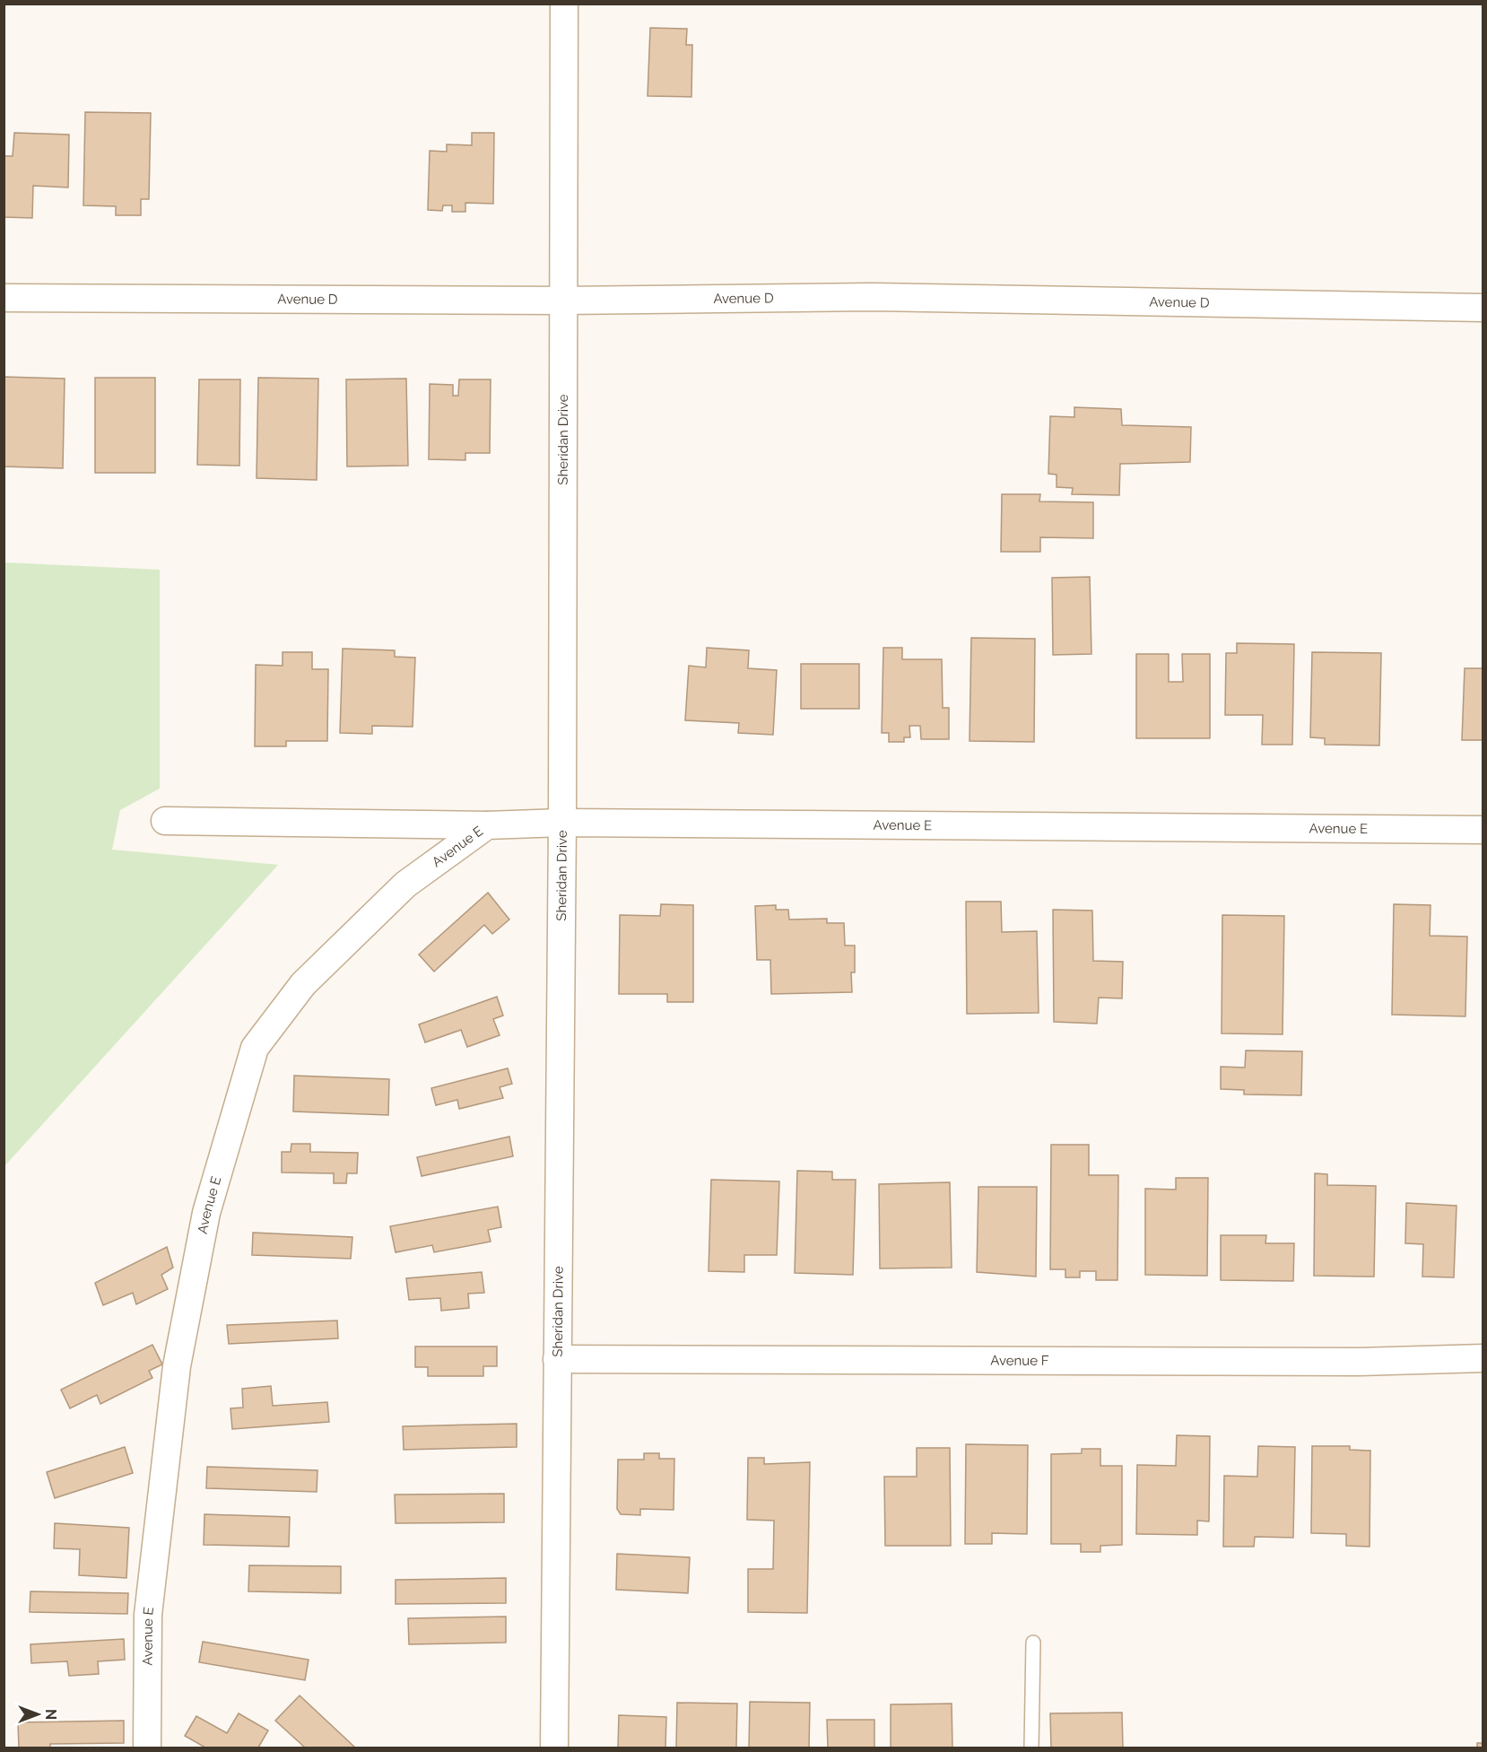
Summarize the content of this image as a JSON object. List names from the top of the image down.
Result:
{
  "streets": {
    "street": [
      "Avenue D",
      "Sheridan Drive",
      "Avenue E",
      "Avenue F"
    ]
  },
  "crossings": [
    ["Avenue D", "Sheridan Drive"],
    ["Sheridan Drive", "Avenue E"],
    ["Sheridan Drive", "Avenue F"]
  ],
  "north": "right"
}
